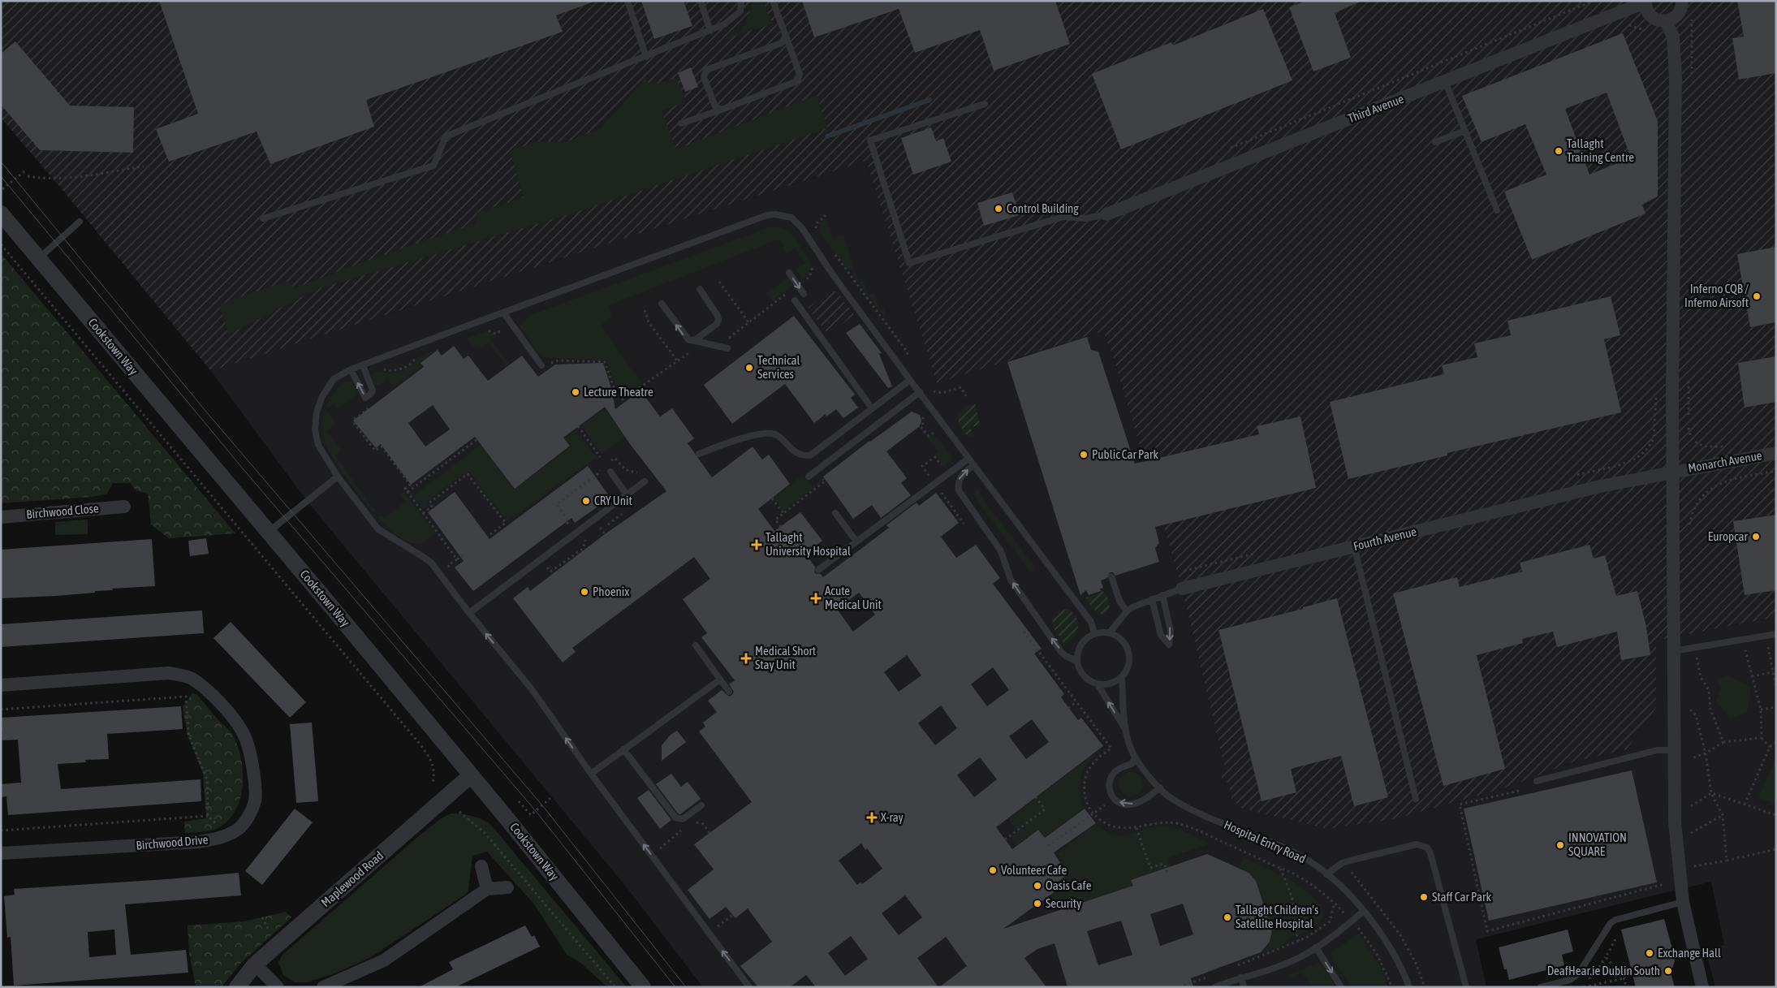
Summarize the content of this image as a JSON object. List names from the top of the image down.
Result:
{
  "streets": {
    "street": [
      "Third Avenue",
      "Cookstown Way",
      "Monarch Avenue",
      "Birchwood Close",
      "Fourth Avenue",
      "Birchwood Drive",
      "Maplewood Road"
    ],
    "lane": ["Hospital Entry Road"]
  },
  "crossings": [
    ["Cookstown Way", "Maplewood Road"],
    ["Monarch Avenue", "Fourth Avenue"],
    ["Fourth Avenue", "Hospital Entry Road"]
  ],
  "places": {
    "other": [
      "Tallaght Training Centre",
      "Control Building",
      "Inferno CQB / Inferno Airsoft",
      "Technical Services",
      "Lecture Theatre",
      "Public Car Park",
      "CRY Unit",
      "Europcar",
      "Phoenix",
      "INNOVATION SQUARE",
      "Volunteer Cafe",
      "Oasis Cafe",
      "Staff Car Park",
      "Security",
      "Tallaght Children’s Satellite Hospital",
      "Exchange Hall",
      "DeafHear.ie Dublin South"
    ],
    "health": [
      "Tallaght University Hospital",
      "Acute Medical Unit",
      "Medical Short Stay Unit",
      "X-ray"
    ]
  }
}
